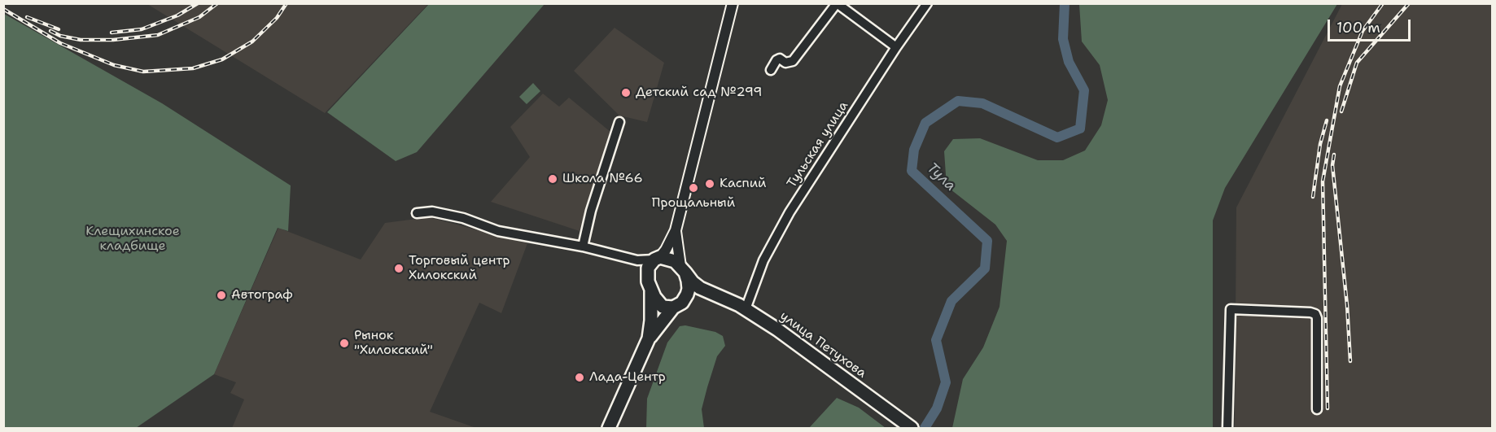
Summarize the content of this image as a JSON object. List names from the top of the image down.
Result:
{
  "streets": {
    "highway": ["улица Петухова"],
    "street": ["Тульская улица"]
  },
  "crossings": [
    ["Тульская улица", "улица Петухова"]
  ],
  "water": ["Тула"],
  "parks": ["Клещихинское кладбище"],
  "places": [
    "Детский сад №299",
    "Школа №66",
    "Каспий",
    "Прощальный",
    "Торговый центр Хилокский",
    "Автограф",
    "Рынок \"Хилокский\"",
    "Лада-Центр"
  ],
  "scale_bar": "100 m"
}
